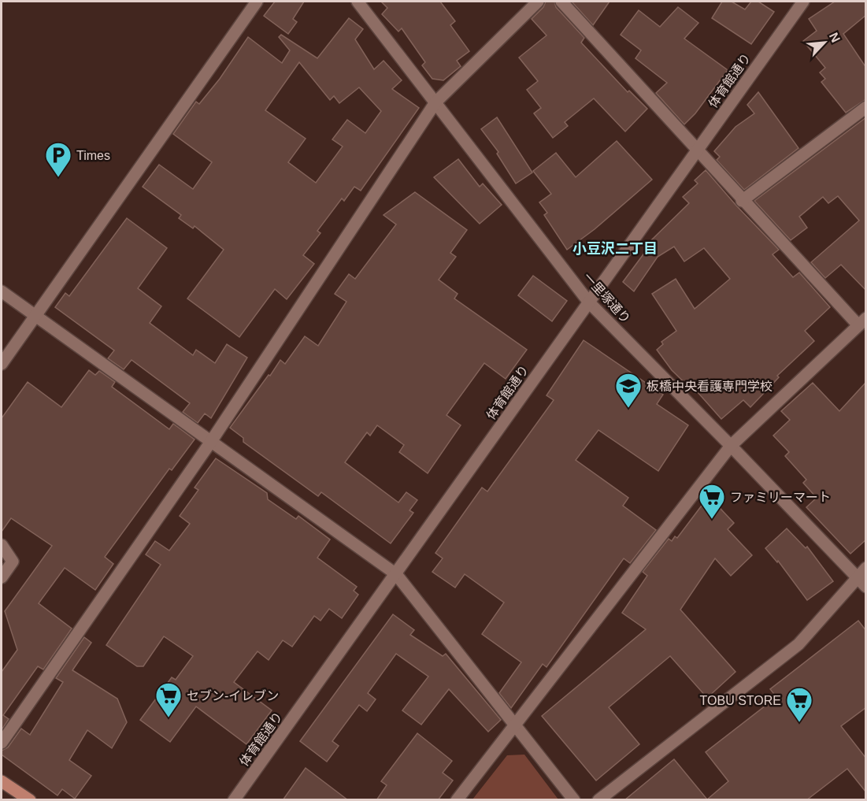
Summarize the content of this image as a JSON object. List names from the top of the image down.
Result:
{
  "streets": {
    "street": ["体育館通り", "一里塚通り"]
  },
  "crossings": [
    ["体育館通り", "一里塚通り"]
  ],
  "districts": ["小豆沢二丁目"],
  "places": {
    "parking": ["Times"],
    "school or university": ["板橋中央看護専門学校"],
    "supermarket": ["ファミリーマート", "セブン-イレブン", "TOBU STORE"]
  },
  "north": "top right"
}
